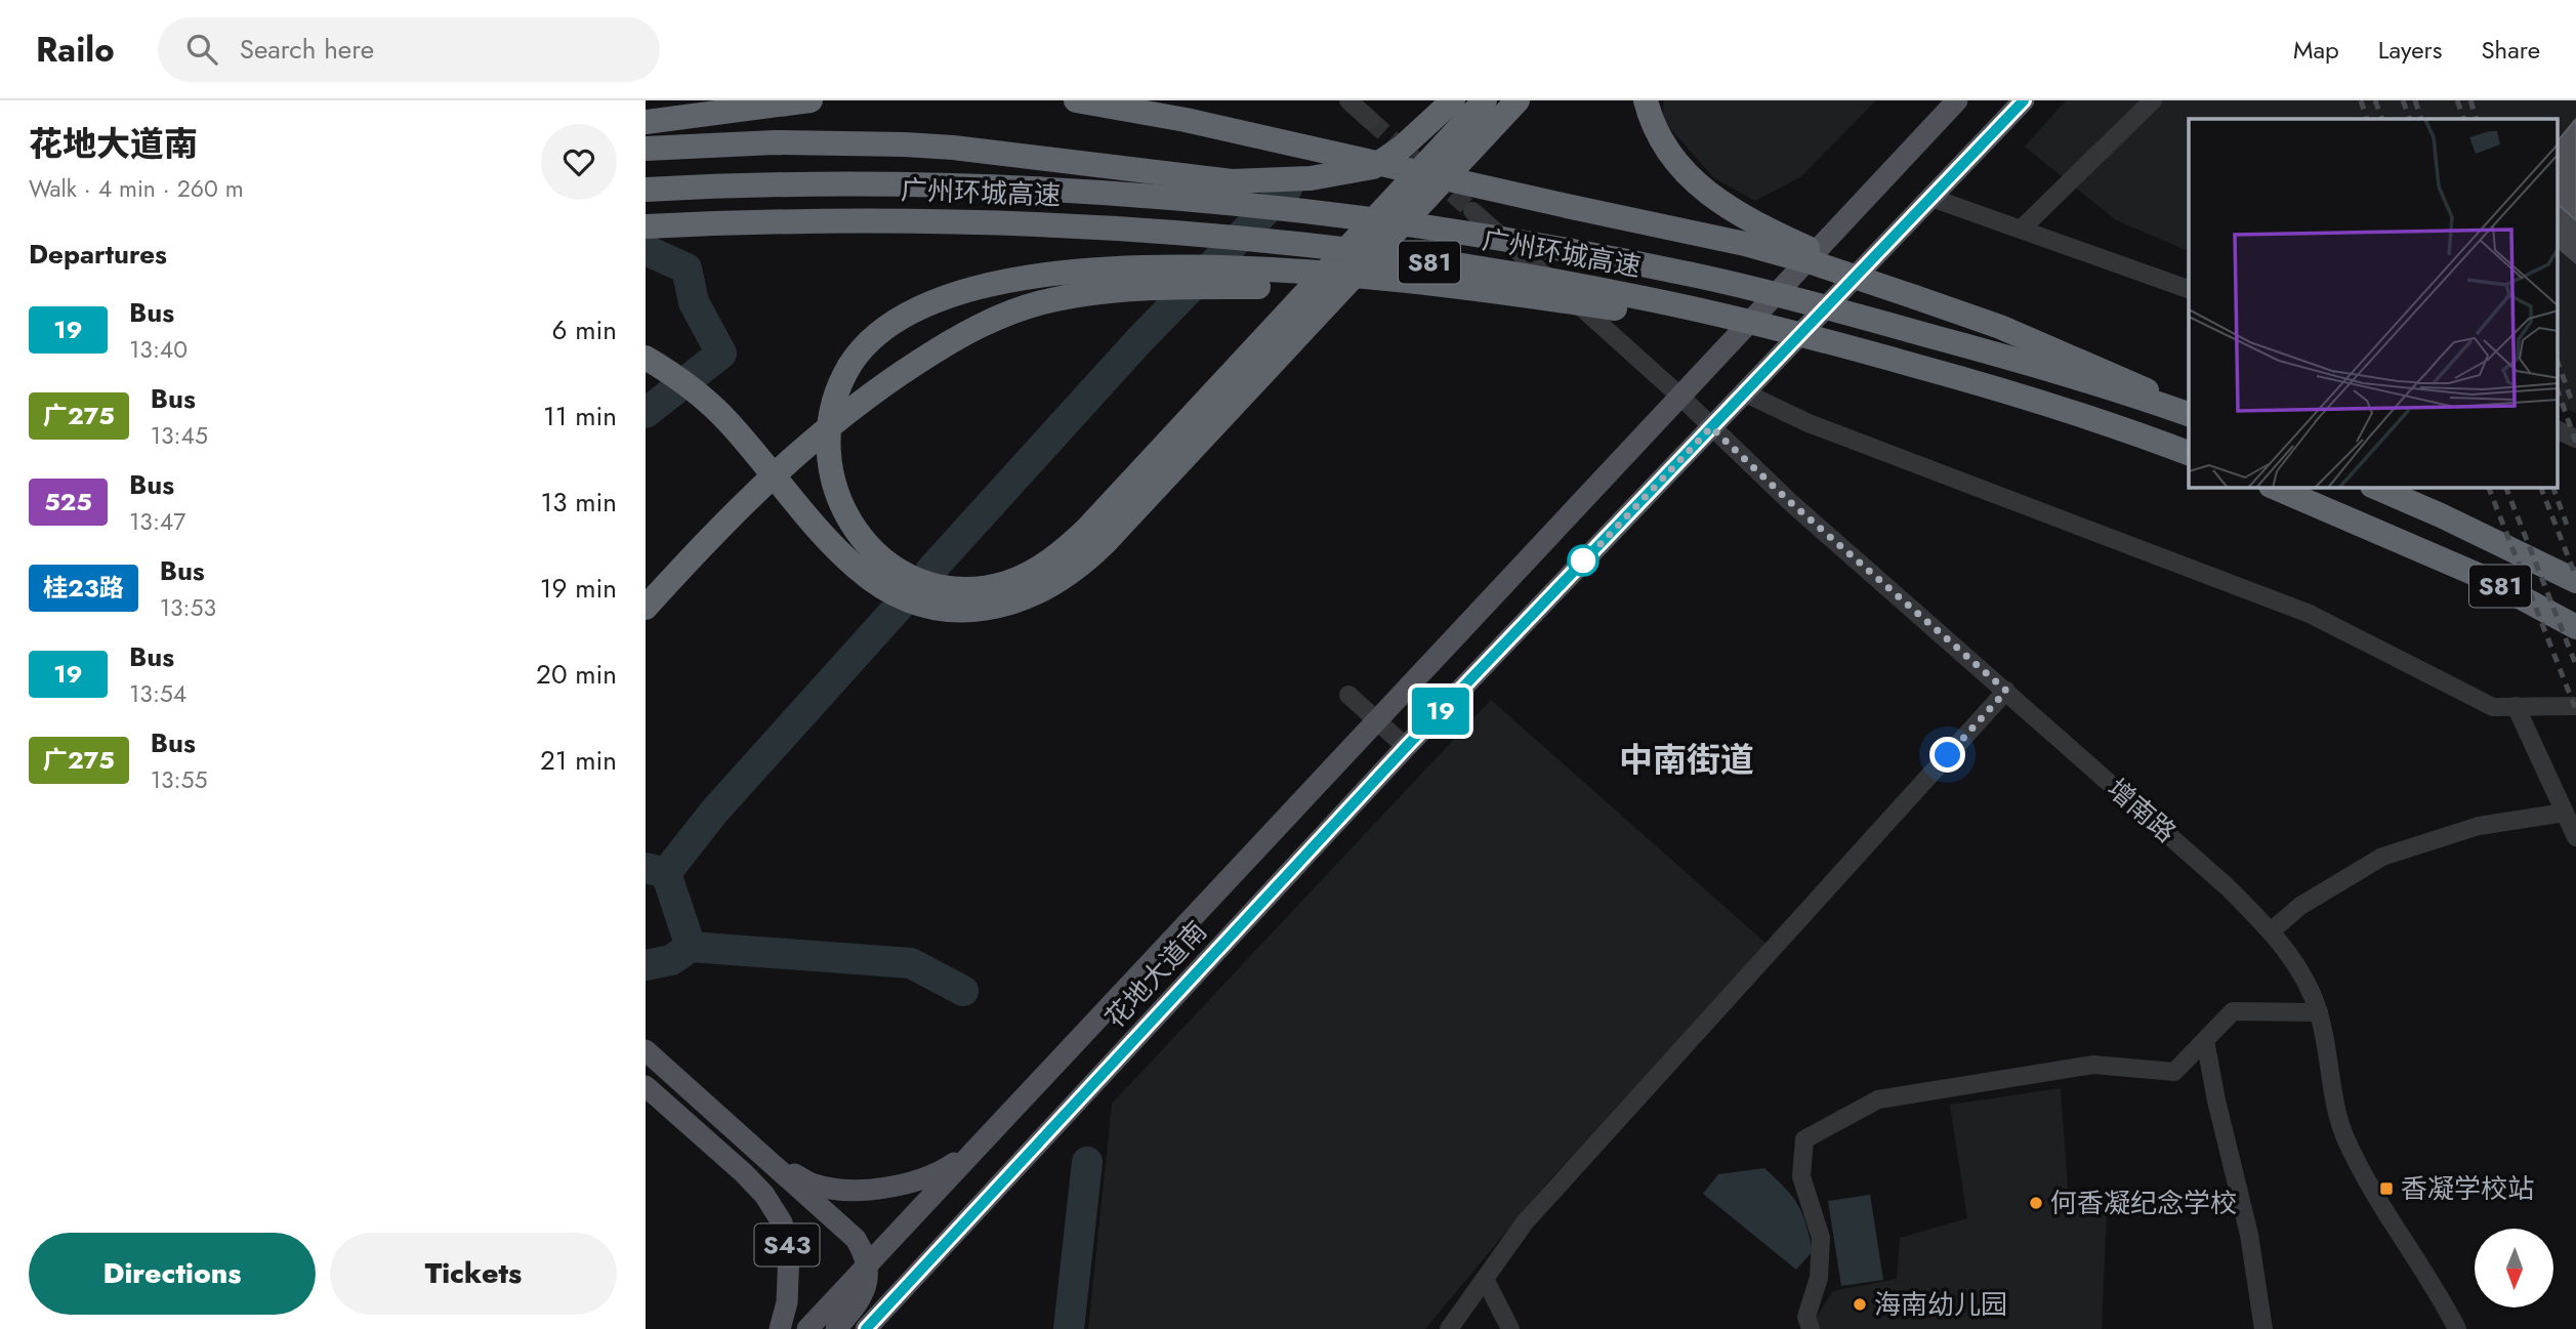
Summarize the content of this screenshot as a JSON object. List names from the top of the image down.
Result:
{
  "streets": {
    "highway": ["广州环城高速", "S81"],
    "main road": ["花地大道南", "S43"],
    "street": ["增南路"]
  },
  "crossings": [
    ["增南路", "花地大道南"],
    ["花地大道南", "S43"]
  ],
  "districts": ["中南街道"],
  "places": {
    "transit": ["香凝学校站"],
    "other": ["何香凝纪念学校", "海南幼儿园"]
  },
  "lines": ["bus line 19"],
  "north": "bottom",
  "page": {
    "header": "Railo",
    "search": "Search here",
    "nav": ["Map", "Layers", "Share"],
    "heading": [
      ["花地大道南", "Walk · 4 min · 260 m"],
      "Departures"
    ],
    "on_map": "19",
    "list": [
      {
        "mark": "19",
        "name": "Bus",
        "note": "13:40",
        "value": "6 min"
      },
      {
        "mark": "广275",
        "name": "Bus",
        "note": "13:45",
        "value": "11 min"
      },
      {
        "mark": "525",
        "name": "Bus",
        "note": "13:47",
        "value": "13 min"
      },
      {
        "mark": "桂23路",
        "name": "Bus",
        "note": "13:53",
        "value": "19 min"
      },
      {
        "mark": "19",
        "name": "Bus",
        "note": "13:54",
        "value": "20 min"
      },
      {
        "mark": "广275",
        "name": "Bus",
        "note": "13:55",
        "value": "21 min"
      }
    ],
    "buttons": ["Directions", "Tickets"]
  }
}
